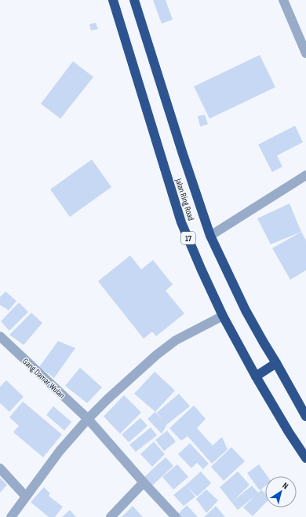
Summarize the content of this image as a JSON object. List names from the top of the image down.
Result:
{
  "streets": {
    "highway": ["Jalan Ring Road", "17"],
    "street": ["Gang Damar Wulan"]
  },
  "north": "top right"
}
